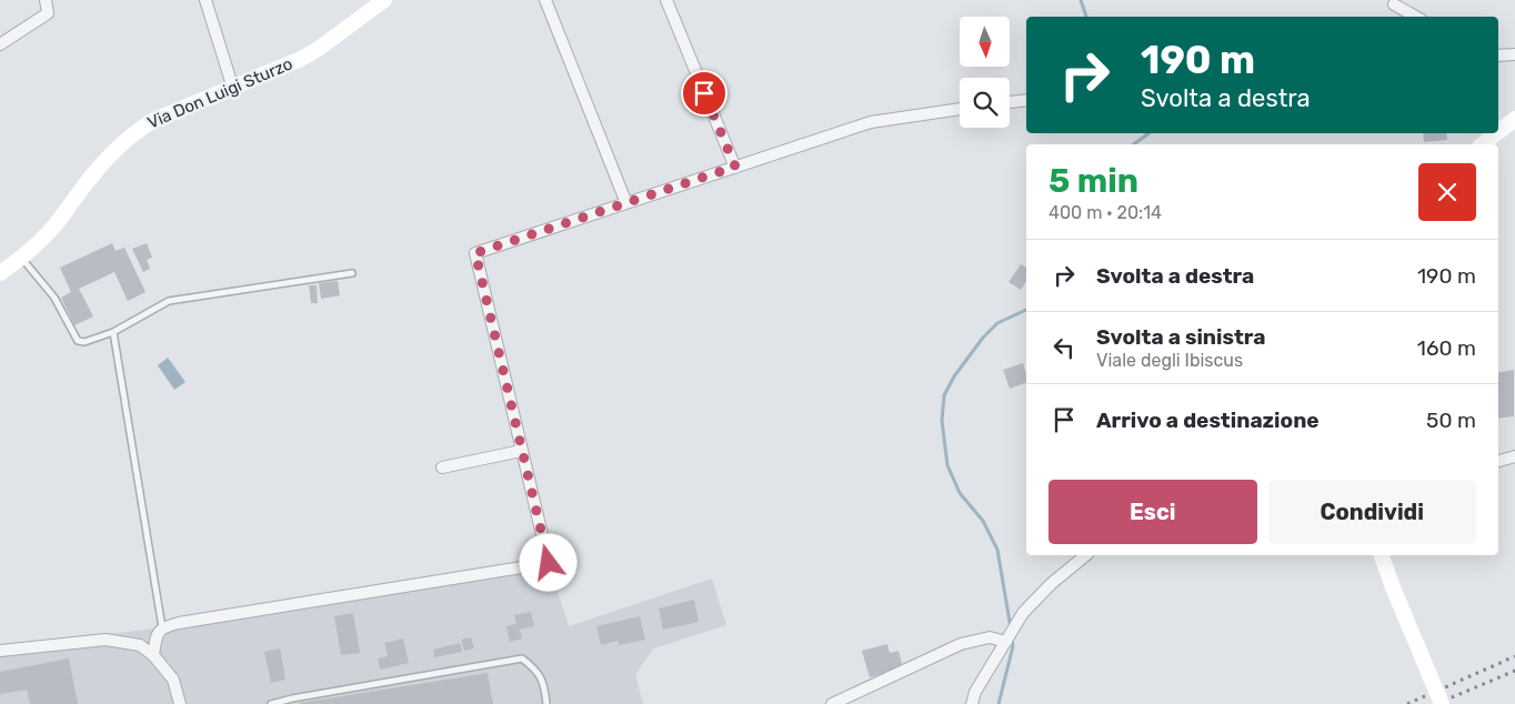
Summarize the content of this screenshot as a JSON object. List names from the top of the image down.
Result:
{
  "streets": {
    "street": ["Via Don Luigi Sturzo"]
  },
  "north": "bottom",
  "page": {
    "turn": ["190 m", "Svolta a destra"],
    "heading": ["5 min", "400 m · 20:14"],
    "list": [
      {
        "name": "Svolta a destra",
        "value": "190 m"
      },
      {
        "name": "Svolta a sinistra",
        "note": "Viale degli Ibiscus",
        "value": "160 m"
      },
      {
        "name": "Arrivo a destinazione",
        "value": "50 m"
      }
    ],
    "buttons": ["Esci", "Condividi"]
  }
}
